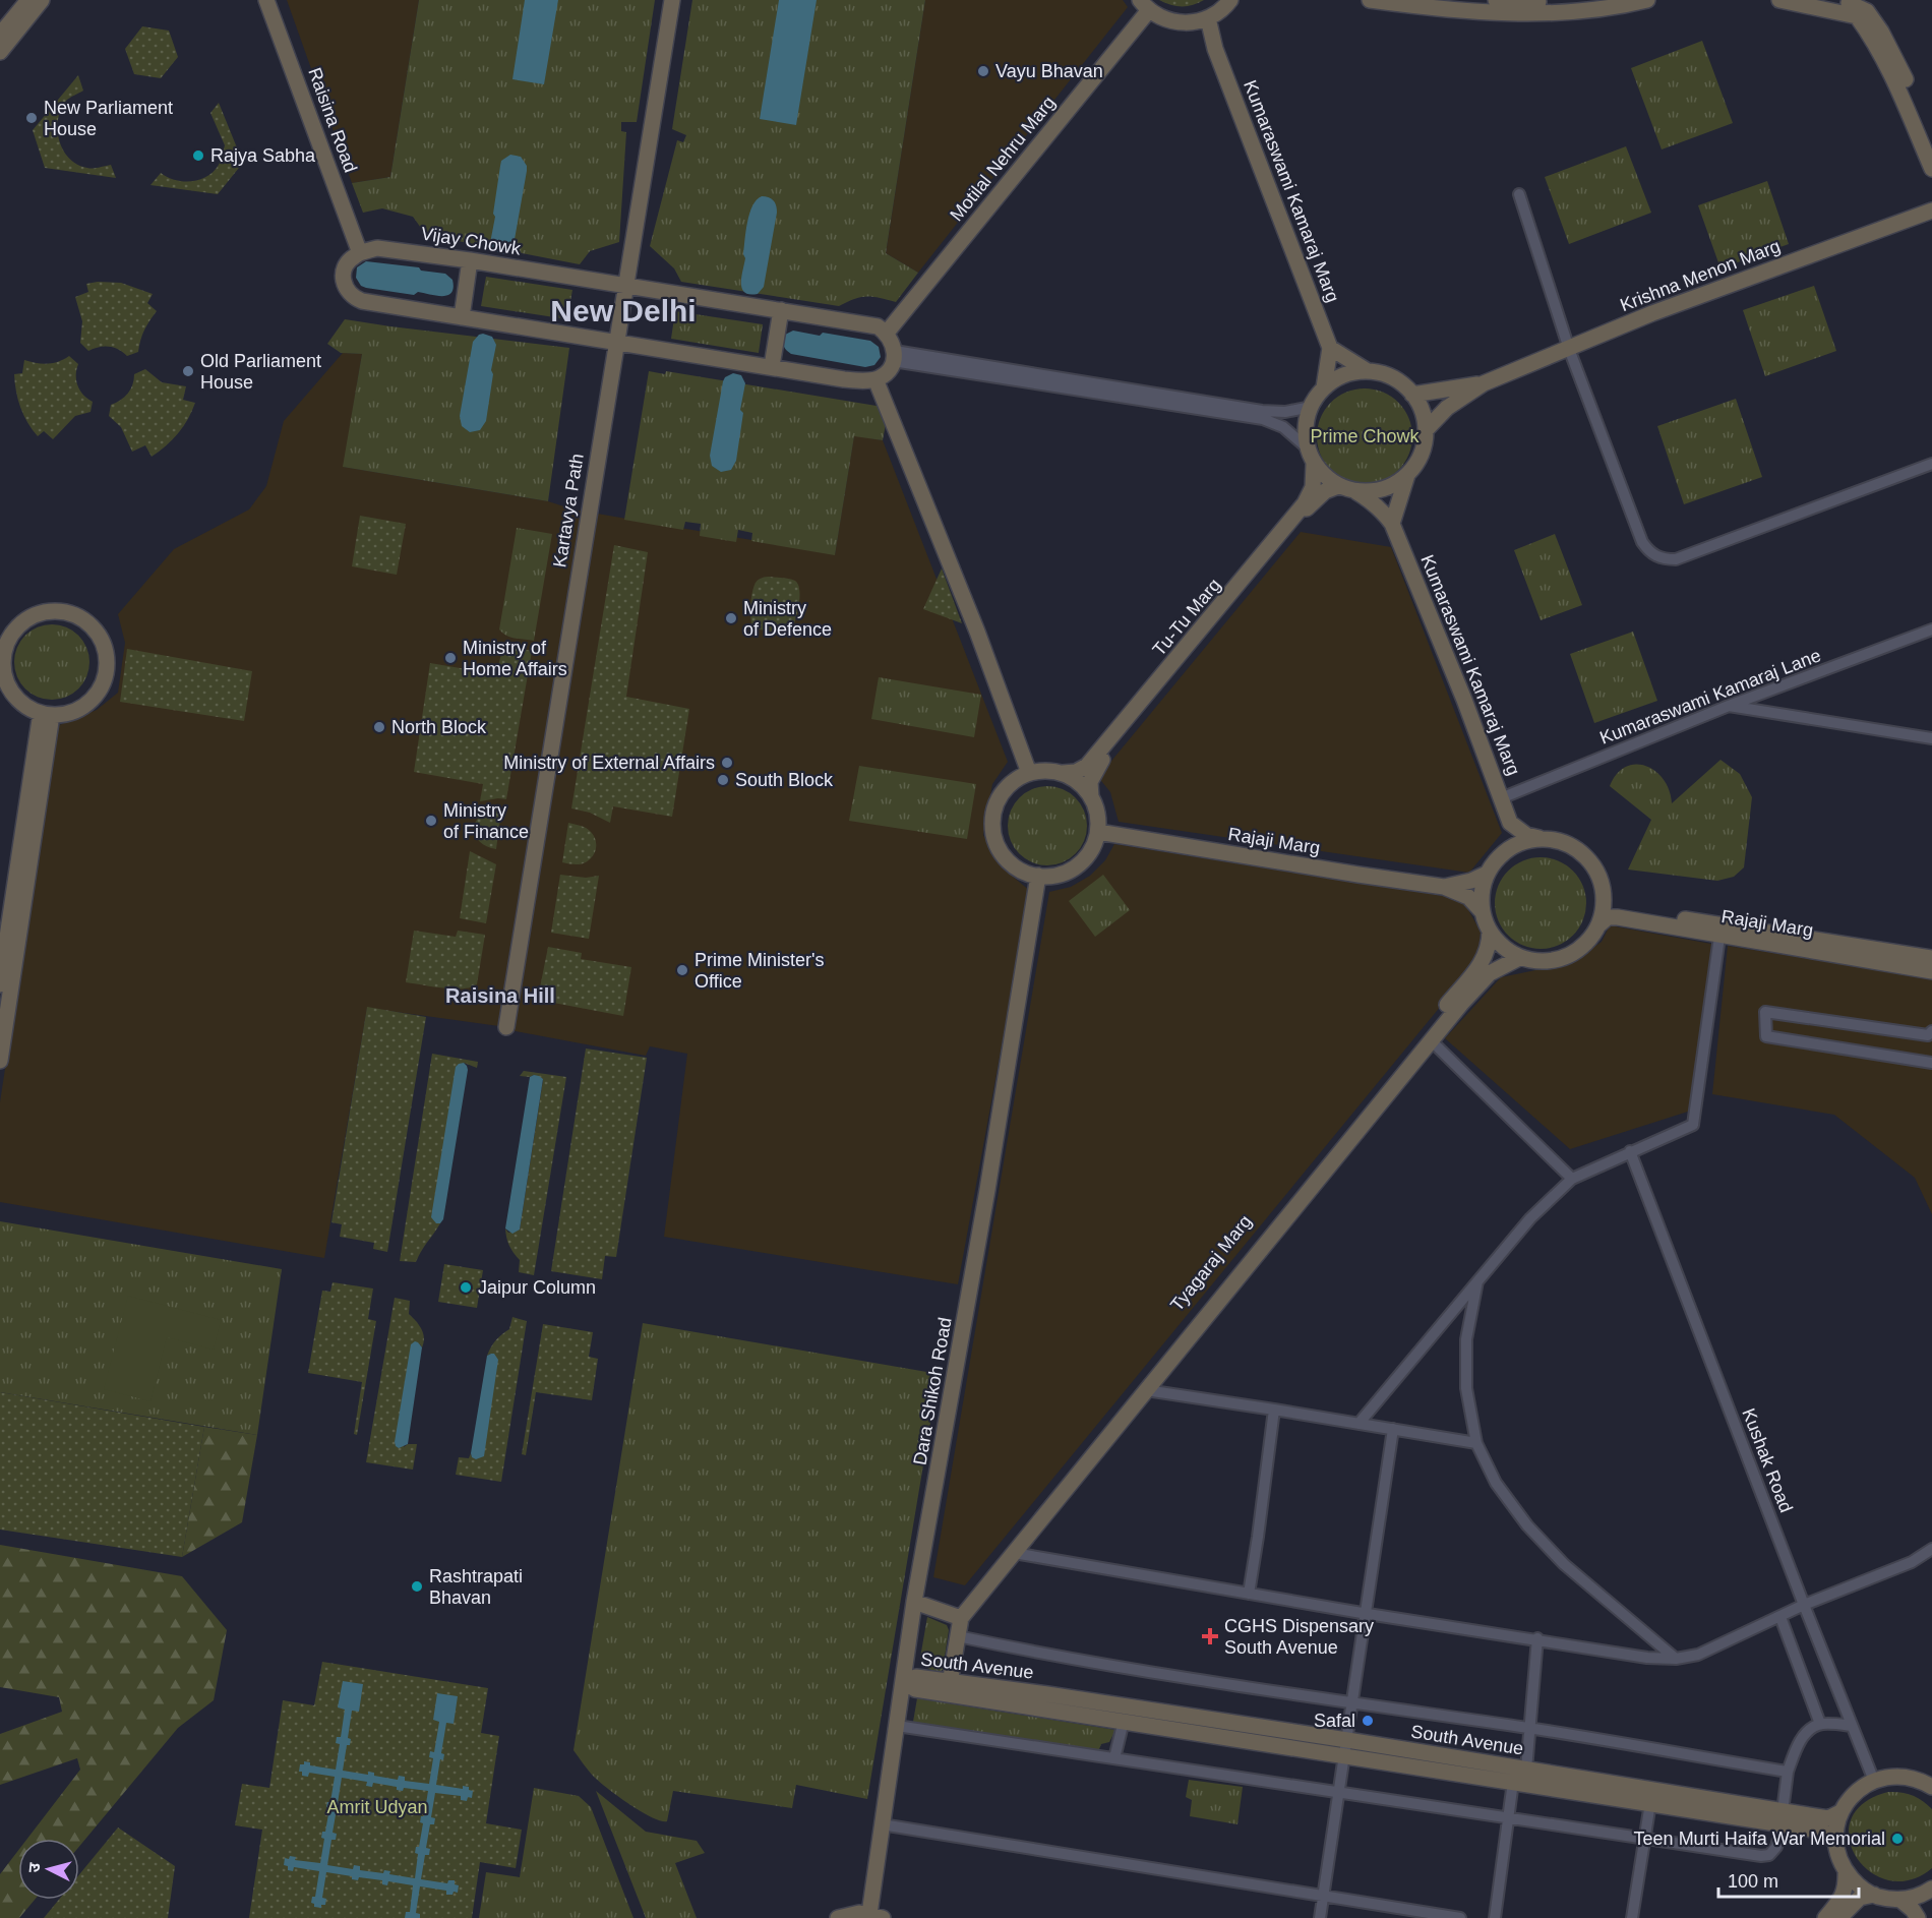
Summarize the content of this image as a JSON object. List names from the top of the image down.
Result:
{
  "streets": {
    "main road": [
      "Raisina Road",
      "Motilal Nehru Marg",
      "Kumaraswami Kamaraj Marg",
      "Vijay Chowk",
      "Krishna Menon Marg",
      "Kartavya Path",
      "Tu-Tu Marg",
      "Rajaji Marg",
      "Tyagaraj Marg",
      "Dara Shikoh Road",
      "South Avenue"
    ],
    "street": ["Kumaraswami Kamaraj Lane", "Kushak Road"]
  },
  "crossings": [
    ["Raisina Road", "Vijay Chowk"],
    ["Motilal Nehru Marg", "Vijay Chowk"],
    ["Kumaraswami Kamaraj Marg", "Krishna Menon Marg"],
    ["Kumaraswami Kamaraj Marg", "Tu-Tu Marg"],
    ["Kumaraswami Kamaraj Marg", "Kumaraswami Kamaraj Lane"],
    ["Kumaraswami Kamaraj Marg", "Rajaji Marg"],
    ["Kumaraswami Kamaraj Marg", "Tyagaraj Marg"],
    ["Vijay Chowk", "Kartavya Path"],
    ["Krishna Menon Marg", "Tu-Tu Marg"],
    ["Tu-Tu Marg", "Rajaji Marg"],
    ["Tu-Tu Marg", "Dara Shikoh Road"],
    ["Rajaji Marg", "Tyagaraj Marg"],
    ["Rajaji Marg", "Dara Shikoh Road"],
    ["Tyagaraj Marg", "South Avenue"],
    ["Dara Shikoh Road", "South Avenue"]
  ],
  "districts": ["New Delhi", "Raisina Hill"],
  "parks": ["Prime Chowk", "Amrit Udyan"],
  "places": {
    "other": [
      "Vayu Bhavan",
      "New Parliament House",
      "Rajya Sabha",
      "Old Parliament House",
      "Ministry of Defence",
      "Ministry of Home Affairs",
      "North Block",
      "Ministry of External Affairs",
      "South Block",
      "Ministry of Finance",
      "Prime Minister's Office",
      "Jaipur Column",
      "Rashtrapati Bhavan",
      "Safal",
      "Teen Murti Haifa War Memorial"
    ],
    "health": ["CGHS Dispensary South Avenue"]
  },
  "scale_bar": "100 m",
  "north": "left"
}
